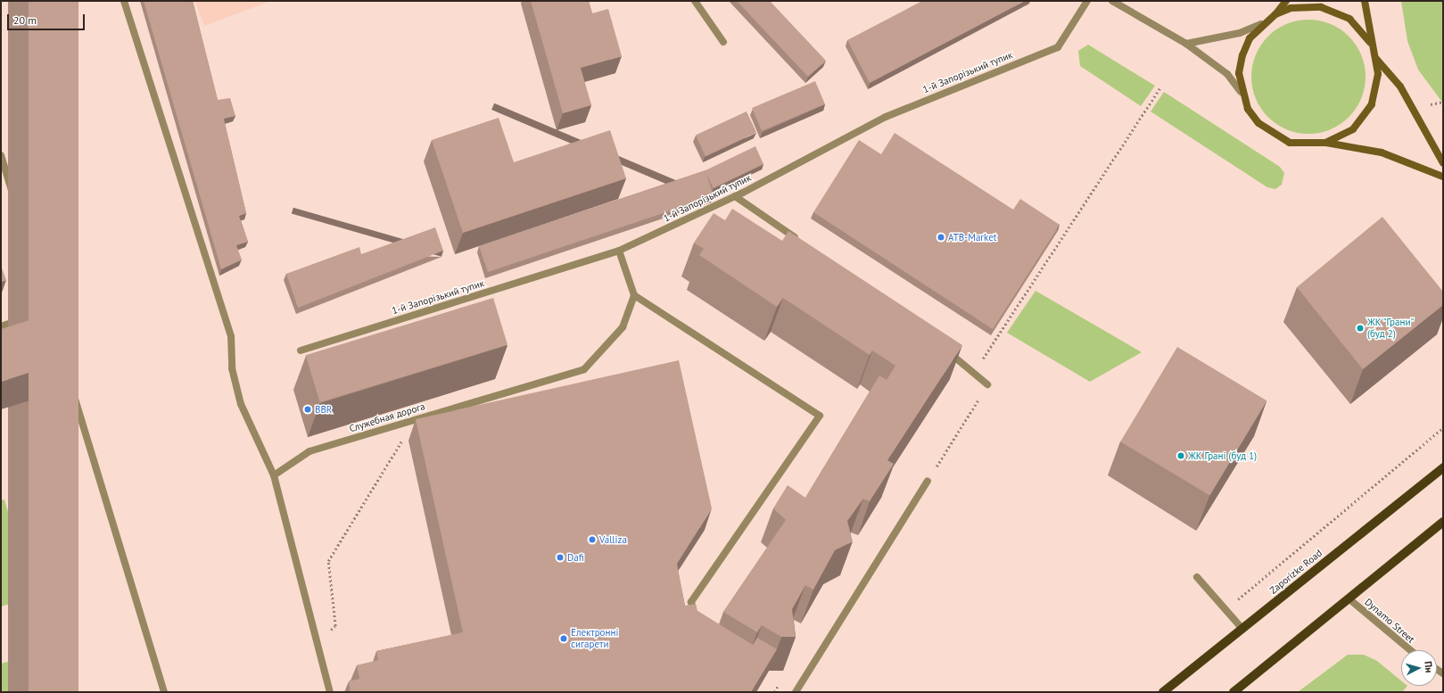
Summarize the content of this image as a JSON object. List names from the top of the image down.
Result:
{
  "streets": {
    "main road": ["Zaporizke Road"],
    "street": ["1-й Запорізький тупик", "Служебная дорога", "Dynamo Street"]
  },
  "places": [
    "ATB-Market",
    "ЖК \"Грани\" (буд 2)",
    "BBR",
    "ЖК Грані (буд 1)",
    "Valliza",
    "Dafi",
    "Електронні сигарети"
  ],
  "scale_bar": "20 m",
  "north": "right"
}
